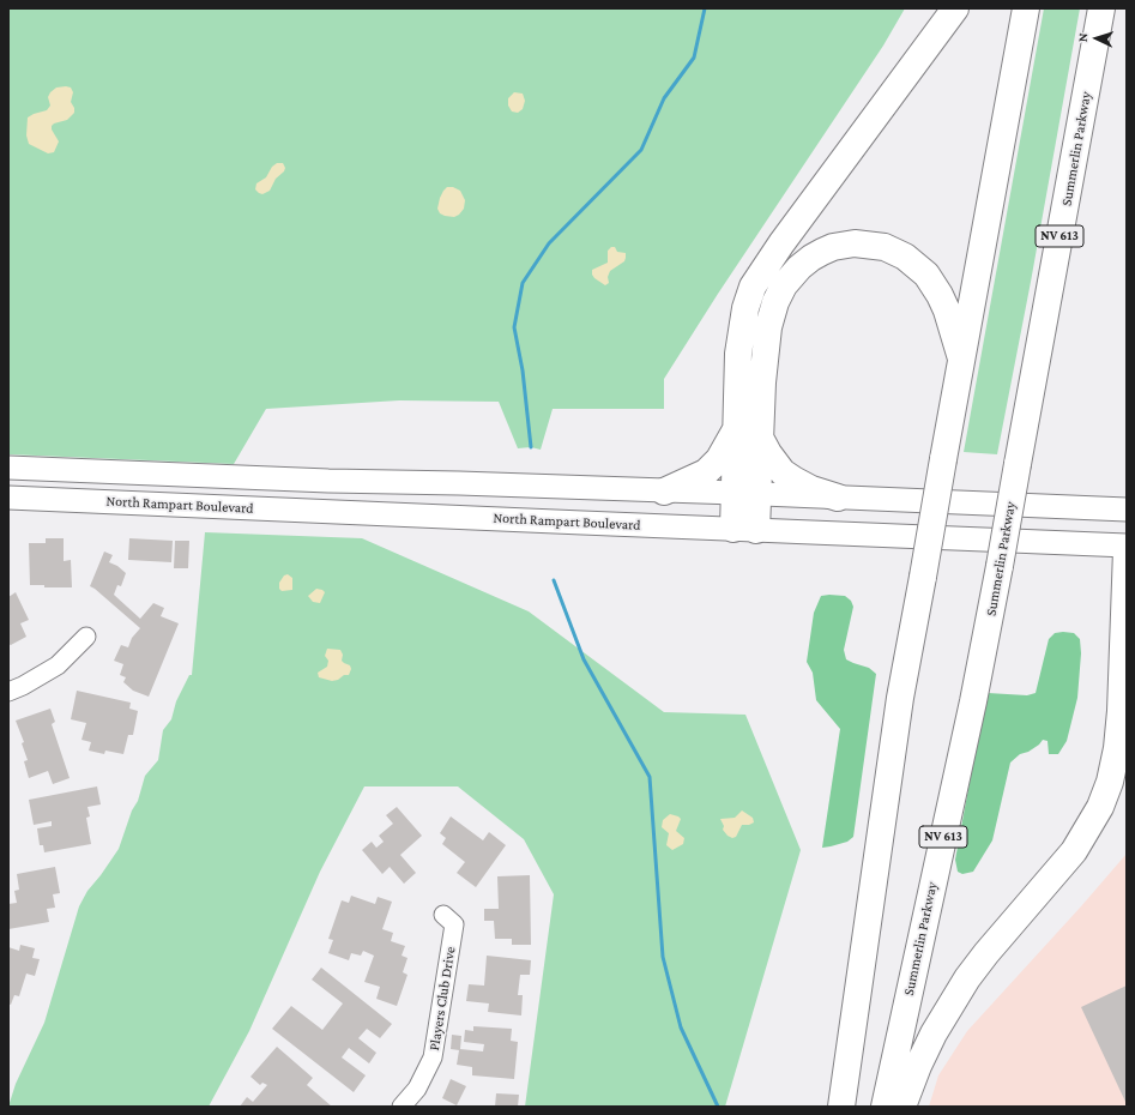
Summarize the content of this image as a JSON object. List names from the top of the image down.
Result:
{
  "streets": {
    "highway": ["Summerlin Parkway", "NV 613"],
    "main road": ["North Rampart Boulevard"],
    "street": ["Players Club Drive"]
  },
  "north": "left"
}
